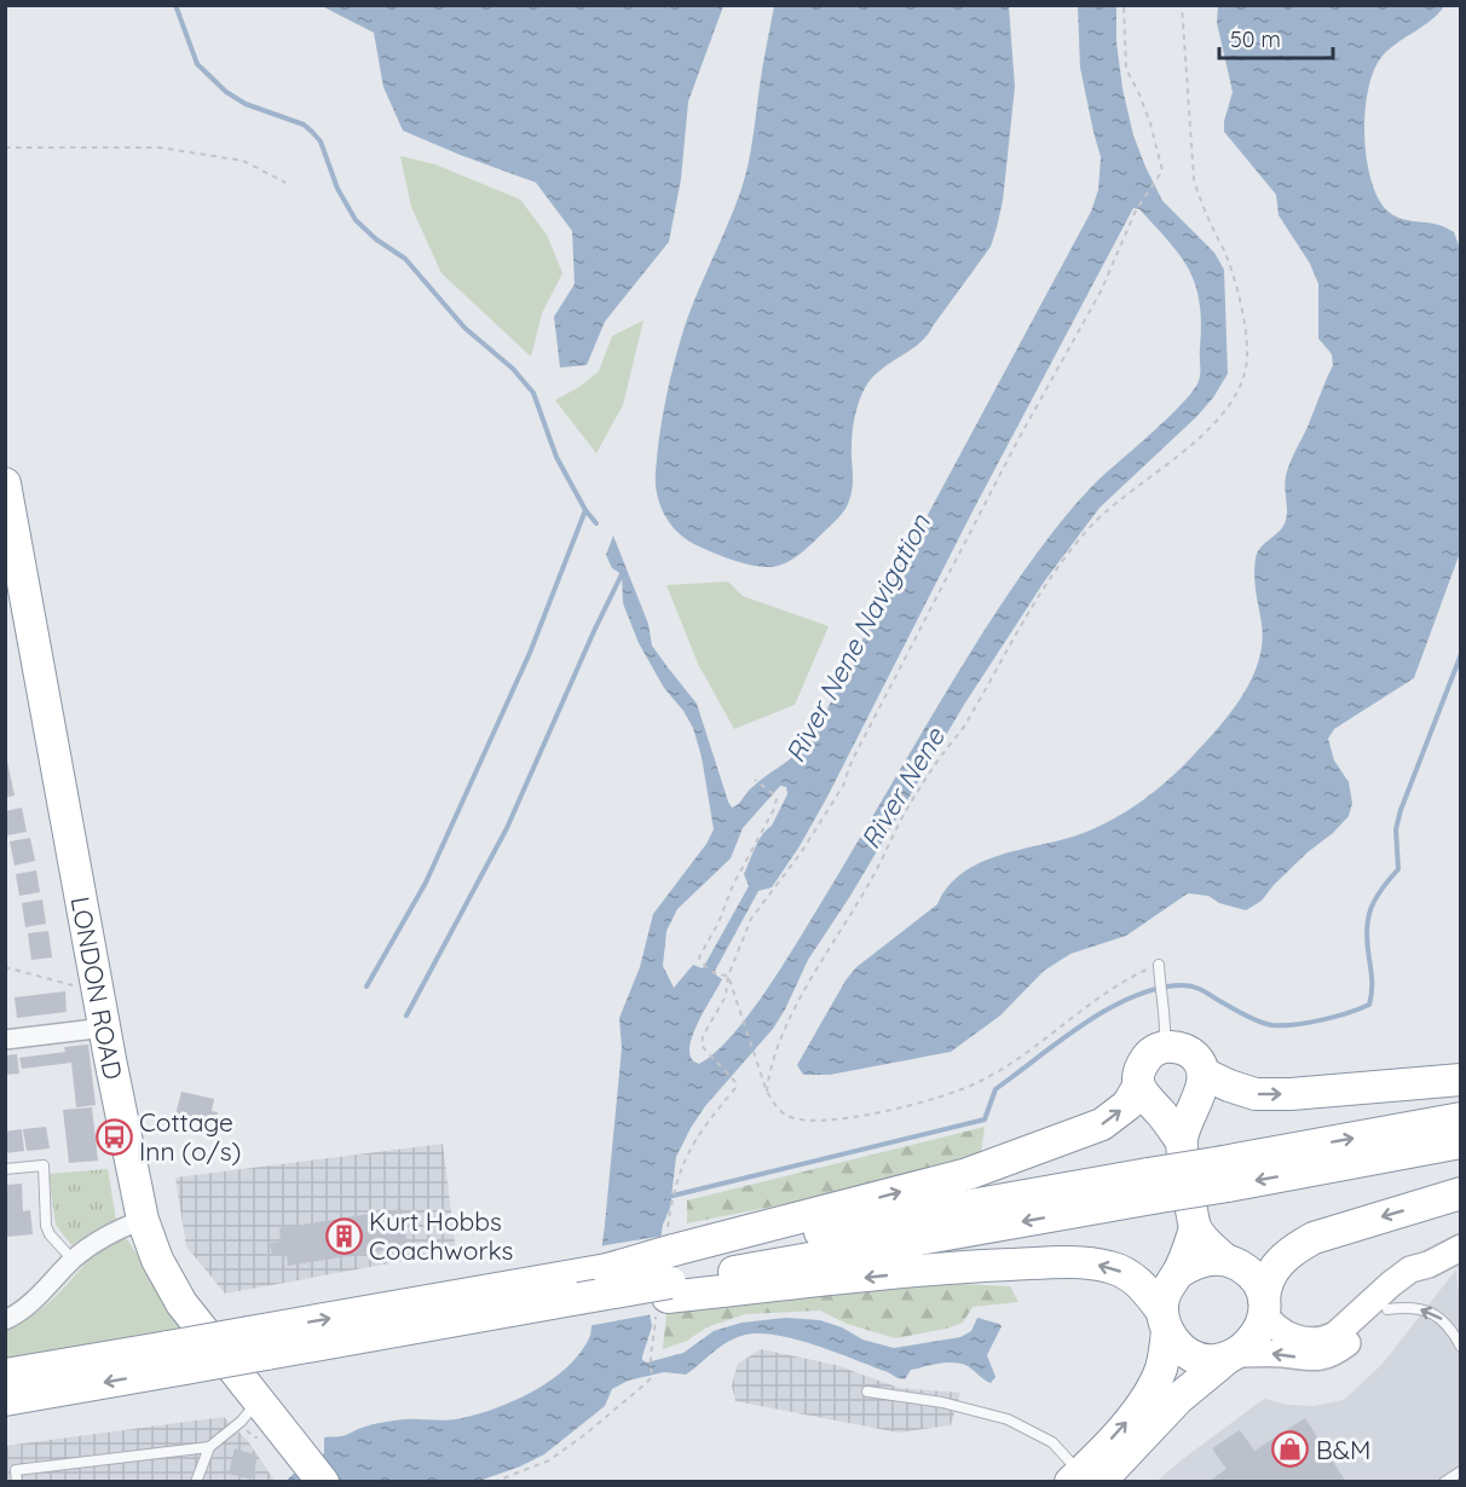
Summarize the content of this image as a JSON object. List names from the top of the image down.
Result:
{
  "streets": {
    "highway": ["LONDON ROAD"]
  },
  "water": ["River Nene Navigation", "River Nene"],
  "places": {
    "bus stop": ["Cottage Inn (o/s)"],
    "building": ["Kurt Hobbs Coachworks"],
    "shop": ["B&M"]
  },
  "scale_bar": "50 m"
}
